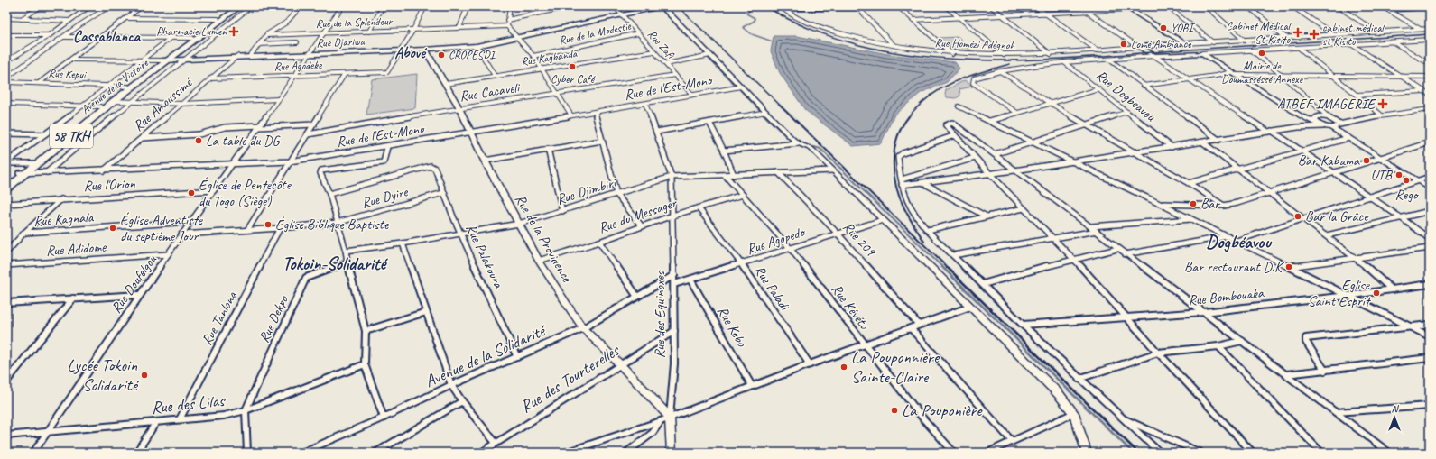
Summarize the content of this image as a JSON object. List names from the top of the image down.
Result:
{
  "streets": {
    "highway": ["Avenue de la Victoire", "58 TKH"],
    "street": [
      "Rue de la Splendeur",
      "Rue de la Modestie",
      "Rue Djariwa",
      "Rue Zafi",
      "Rue Homézi Adégnoh",
      "Rue Kagbanda",
      "Rue Agodeke",
      "Rue Kepui",
      "Rue de l'Est-Mono",
      "Rue Cacaveli",
      "Rue Dogbeavou",
      "Rue Amoussimé",
      "Rue l'Orion",
      "Rue Djimbiri",
      "Rue Dyire",
      "Rue du Messager",
      "Rue Kagnala",
      "Rue de la Providence",
      "Rue 209",
      "Rue Agopedo",
      "Rue Adidome",
      "Rue Palakoura",
      "Rue Doufelgou",
      "Rue Paladi",
      "Rue Bombouaka",
      "Rue Kévéto",
      "Rue des Equinoxes",
      "Rue Tanlona",
      "Rue Dekpo",
      "Rue Kebo",
      "Avenue de la Solidarité",
      "Rue des Tourterelles",
      "Rue des Lilas"
    ]
  },
  "crossings": [
    ["Rue de la Splendeur", "Rue Doufelgou"],
    ["Rue de la Modestie", "Rue Zafi"],
    ["Rue Djariwa", "Rue Zafi"],
    ["Rue Djariwa", "Rue Agodeke"],
    ["Rue Djariwa", "Avenue de la Victoire"],
    ["Rue Djariwa", "Rue Amoussimé"],
    ["Rue Djariwa", "Rue de la Providence"],
    ["Rue Djariwa", "Rue Doufelgou"],
    ["Rue Zafi", "Rue Kagbanda"],
    ["Rue Zafi", "Rue de l'Est-Mono"],
    ["Rue Zafi", "Rue Cacaveli"],
    ["Rue Kagbanda", "Rue de la Providence"],
    ["Rue Agodeke", "Rue Amoussimé"],
    ["Rue Agodeke", "Rue Doufelgou"],
    ["Rue Kepui", "Avenue de la Victoire"],
    ["Avenue de la Victoire", "Rue de l'Est-Mono"],
    ["Rue de l'Est-Mono", "Rue Amoussimé"],
    ["Rue de l'Est-Mono", "Rue de la Providence"],
    ["Rue de l'Est-Mono", "Rue Doufelgou"],
    ["Rue de l'Est-Mono", "Rue des Equinoxes"],
    ["Rue Cacaveli", "Rue de la Providence"],
    ["Rue l'Orion", "Rue Doufelgou"],
    ["Rue Djimbiri", "Rue de la Providence"],
    ["Rue Djimbiri", "Rue 209"],
    ["Rue Djimbiri", "Rue Palakoura"],
    ["Rue Djimbiri", "Rue Kévéto"],
    ["Rue Djimbiri", "Rue des Equinoxes"],
    ["Rue Dyire", "Rue Palakoura"],
    ["Rue Dyire", "Rue Doufelgou"],
    ["Rue Dyire", "Rue Tanlona"],
    ["Rue du Messager", "Rue de la Providence"],
    ["Rue du Messager", "Rue Paladi"],
    ["Rue du Messager", "Rue Kévéto"],
    ["Rue du Messager", "Rue des Equinoxes"],
    ["Rue Kagnala", "Rue Doufelgou"],
    ["Rue de la Providence", "Rue des Equinoxes"],
    ["Rue de la Providence", "Avenue de la Solidarité"],
    ["Rue de la Providence", "Rue des Tourterelles"],
    ["Rue 209", "Rue Agopedo"],
    ["Rue Agopedo", "Rue Paladi"],
    ["Rue Agopedo", "Rue Kévéto"],
    ["Rue Agopedo", "Rue des Equinoxes"],
    ["Rue Agopedo", "Rue Kebo"],
    ["Rue Adidome", "Rue Doufelgou"],
    ["Rue Palakoura", "Avenue de la Solidarité"],
    ["Rue Doufelgou", "Rue des Lilas"],
    ["Rue des Equinoxes", "Avenue de la Solidarité"],
    ["Rue des Equinoxes", "Rue des Tourterelles"],
    ["Rue Tanlona", "Rue des Lilas"],
    ["Rue Dekpo", "Rue des Lilas"]
  ],
  "districts": [
    "Cassablanca",
    "Abové",
    "Dogbéavou",
    "Tokoin-Solidarité"
  ],
  "places": {
    "other": [
      "YOBI",
      "Lomé Ambiance",
      "Mairie de Doumasséssé Annexe",
      "CROPESDI",
      "Cyber Café",
      "La table du DG",
      "Bar Kabama",
      "UTB",
      "Rego",
      "Église de Pentecôte du Togo (Siège)",
      "Bar",
      "Bar la Grâce",
      "Église Biblique Baptiste",
      "Église Adventiste du septième Jour",
      "Bar restaurant D.K",
      "Eglise Saint Esprit",
      "La Pouponnière Sainte-Claire",
      "Lycée Tokoin Solidarité",
      "La Pouponière"
    ],
    "health": [
      "Pharmacie Lumen",
      "Cabinet Médical St Kisito",
      "cabinet médical st Kisito",
      "ATBEF IMAGERIE"
    ]
  },
  "north": "top"
}
